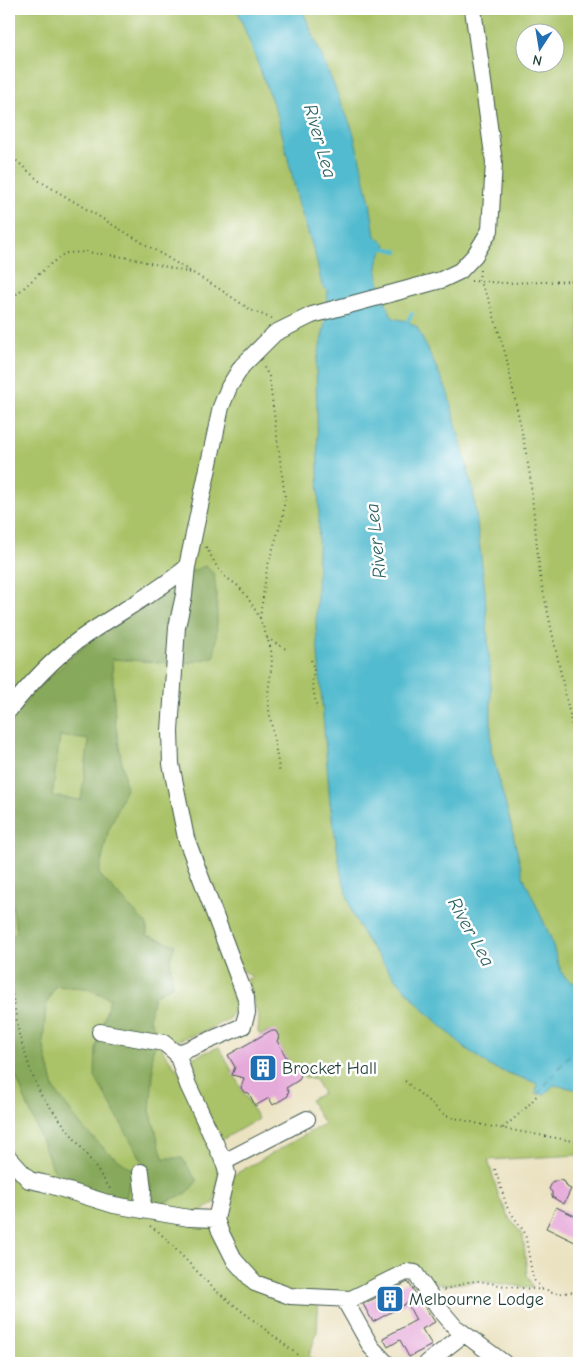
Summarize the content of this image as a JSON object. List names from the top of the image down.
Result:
{
  "water": ["River Lea"],
  "places": {
    "building": ["Brocket Hall", "Melbourne Lodge"]
  },
  "north": "bottom"
}
